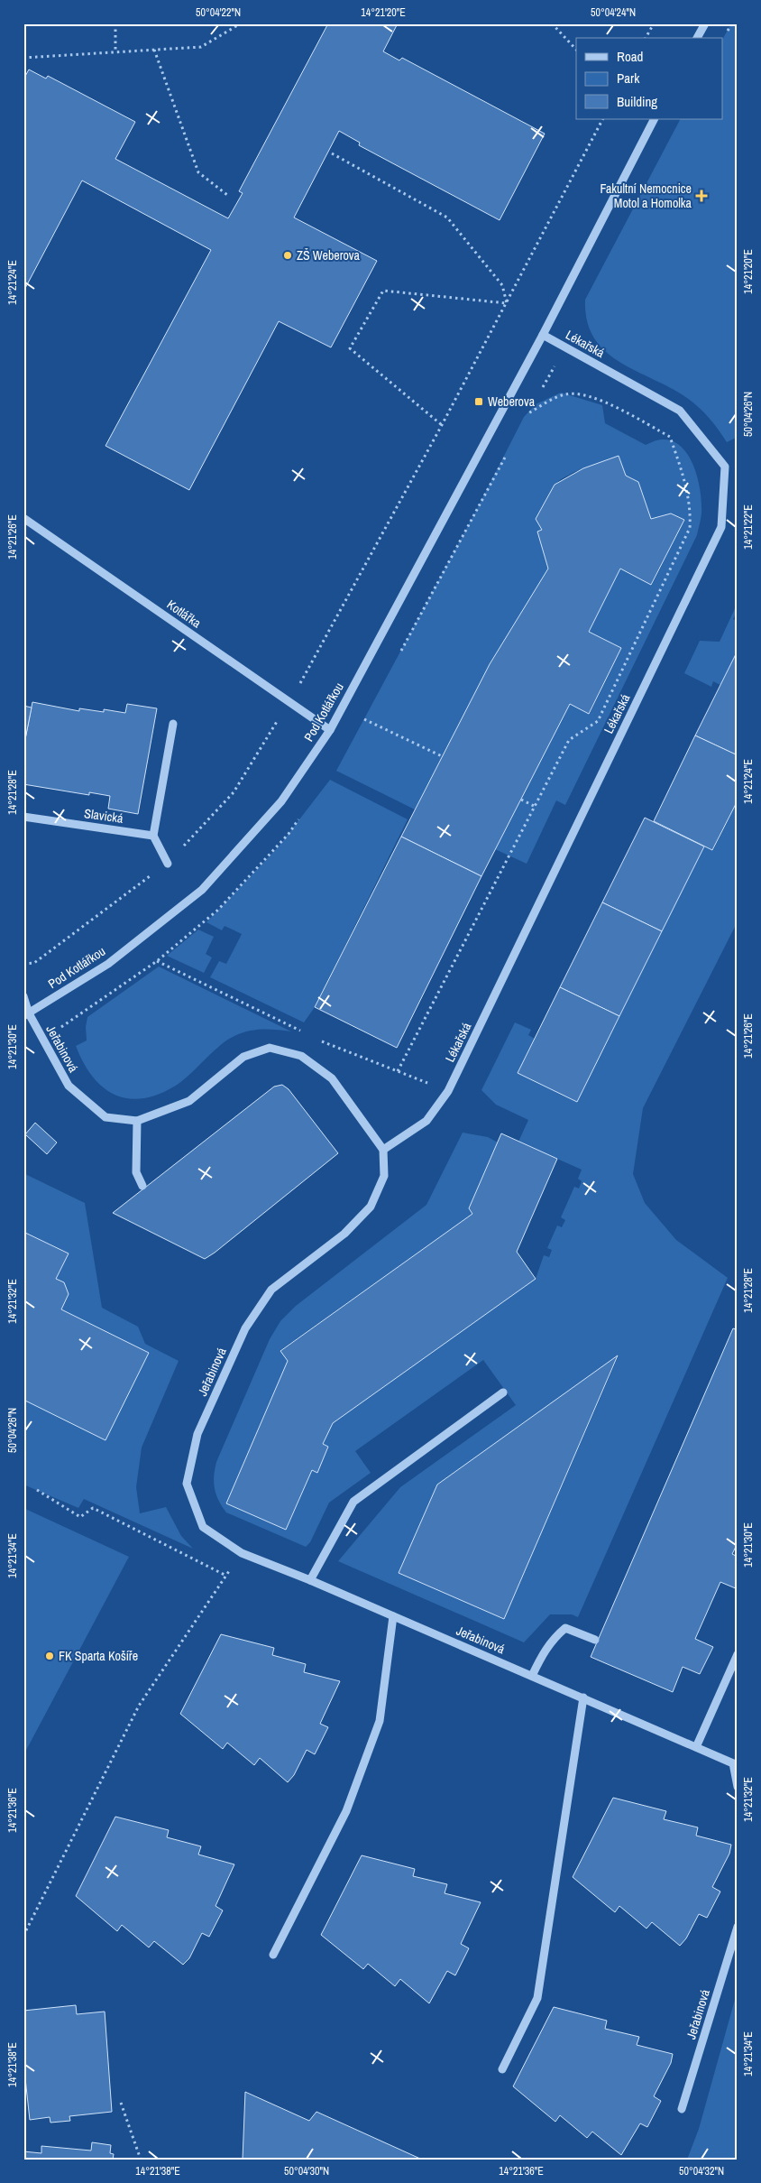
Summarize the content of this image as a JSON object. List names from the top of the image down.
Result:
{
  "streets": {
    "street": [
      "Lékařská",
      "Kotlářka",
      "Pod Kotlářkou",
      "Slavická",
      "Jeřabinová"
    ]
  },
  "crossings": [
    ["Lékařská", "Pod Kotlářkou"],
    ["Lékařská", "Jeřabinová"],
    ["Kotlářka", "Pod Kotlářkou"],
    ["Pod Kotlářkou", "Jeřabinová"]
  ],
  "places": {
    "health": ["Fakultní Nemocnice Motol a Homolka"],
    "other": ["ZŠ Weberova", "FK Sparta Košíře"],
    "transit": ["Weberova"]
  },
  "legend": ["Road", "Park", "Building"],
  "coordinates": [
    "50°04'22\"N",
    "14°21'20\"E",
    "50°04'24\"N",
    "14°21'24\"E",
    "50°04'26\"N",
    "14°21'22\"E",
    "14°21'26\"E",
    "14°21'28\"E",
    "14°21'30\"E",
    "14°21'32\"E",
    "14°21'34\"E",
    "14°21'36\"E",
    "14°21'38\"E",
    "50°04'30\"N",
    "50°04'32\"N"
  ]
}
